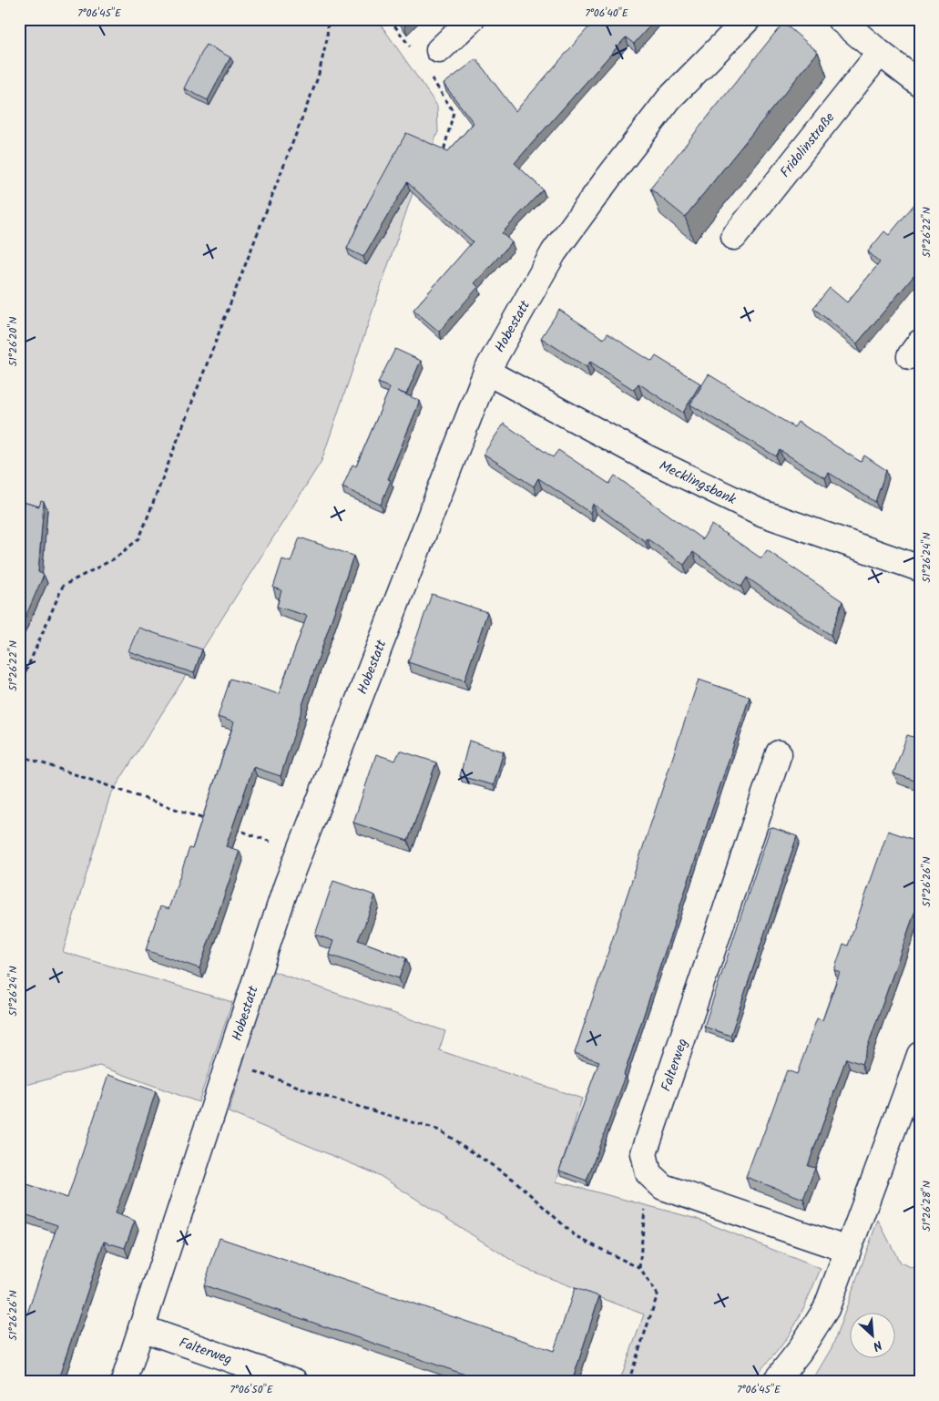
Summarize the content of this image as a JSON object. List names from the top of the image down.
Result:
{
  "streets": {
    "street": [
      "Fridolinstraße",
      "Hobestatt",
      "Mecklingsbank",
      "Falterweg"
    ]
  },
  "crossings": [
    ["Hobestatt", "Mecklingsbank"],
    ["Hobestatt", "Falterweg"]
  ],
  "north": "bottom right",
  "coordinates": [
    "7°06'45\"E",
    "7°06'40\"E",
    "51°26'22\"N",
    "51°26'20\"N",
    "51°26'24\"N",
    "51°26'26\"N",
    "51°26'28\"N",
    "7°06'50\"E"
  ]
}
